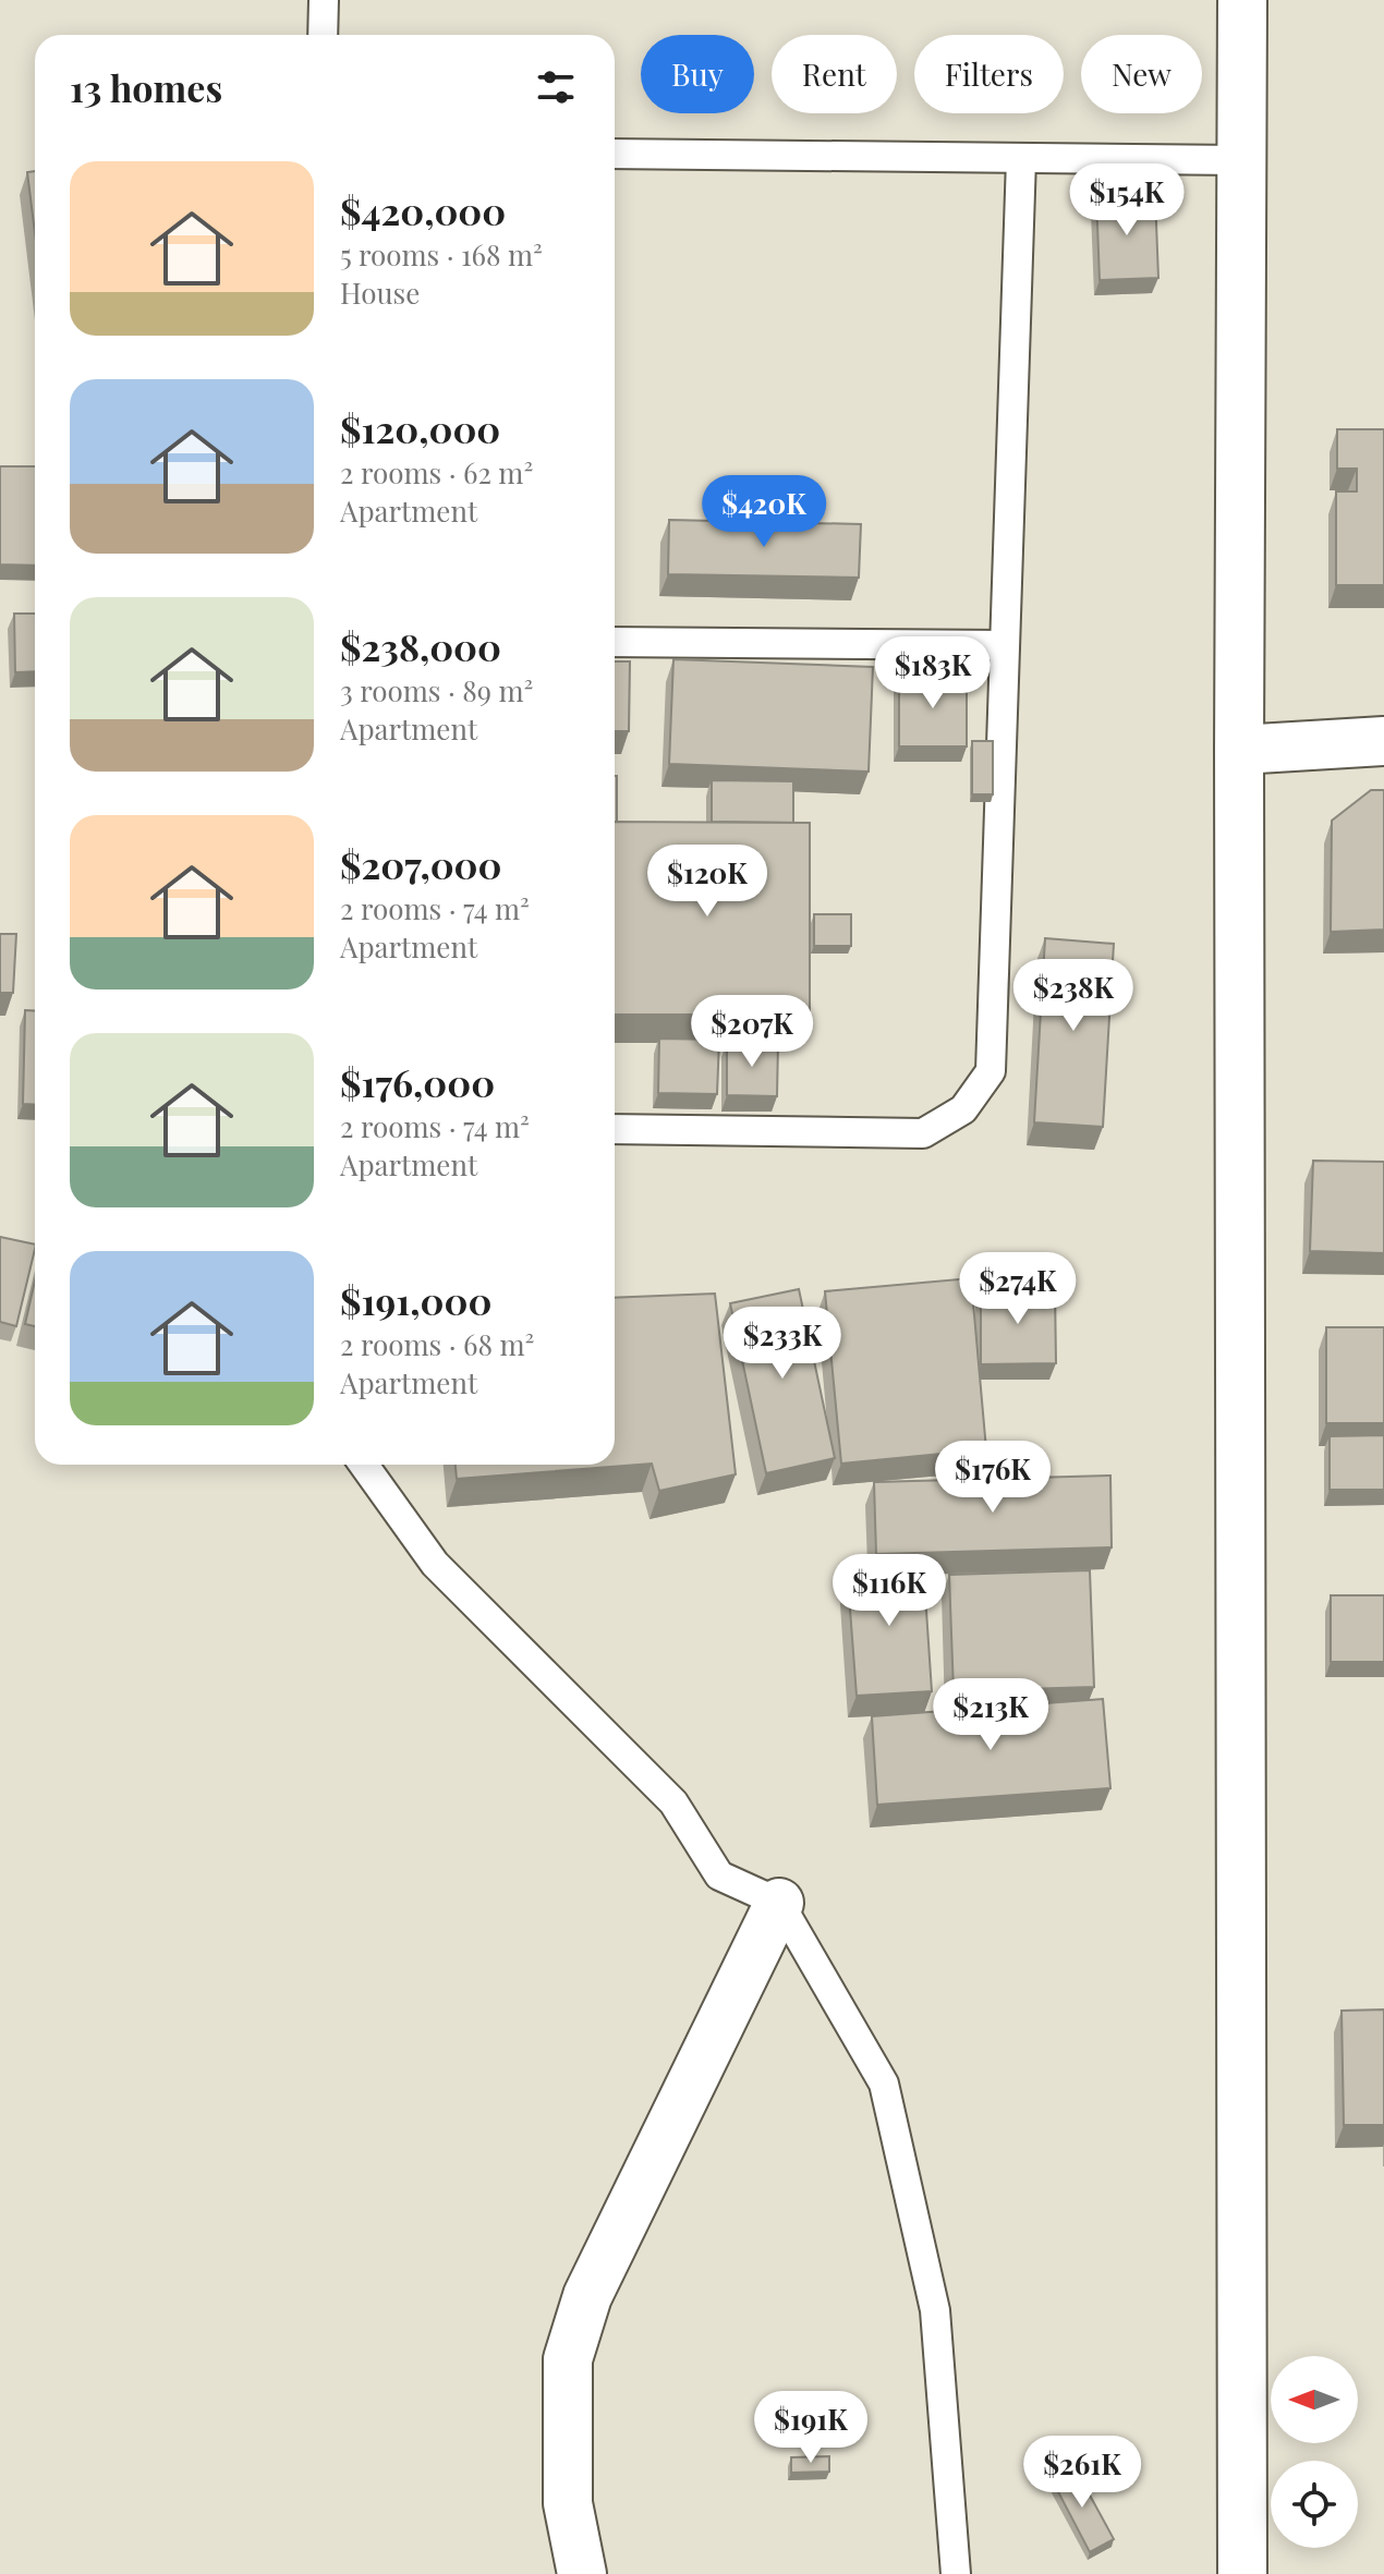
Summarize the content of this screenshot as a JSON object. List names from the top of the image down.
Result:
{
  "north": "left",
  "page": {
    "chip": [
      "Buy",
      "Rent",
      "Filters",
      "New"
    ],
    "heading": "13 homes",
    "list": [
      {
        "name": "$420,000",
        "note": "5 rooms · 168 m² · House"
      },
      {
        "name": "$120,000",
        "note": "2 rooms · 62 m² · Apartment"
      },
      {
        "name": "$238,000",
        "note": "3 rooms · 89 m² · Apartment"
      },
      {
        "name": "$207,000",
        "note": "2 rooms · 74 m² · Apartment"
      },
      {
        "name": "$176,000",
        "note": "2 rooms · 74 m² · Apartment"
      },
      {
        "name": "$191,000",
        "note": "2 rooms · 68 m² · Apartment"
      }
    ],
    "price": [
      "$154K",
      "$420K",
      "$183K",
      "$120K",
      "$238K",
      "$207K",
      "$274K",
      "$233K",
      "$176K",
      "$116K",
      "$213K",
      "$191K",
      "$261K"
    ]
  }
}
